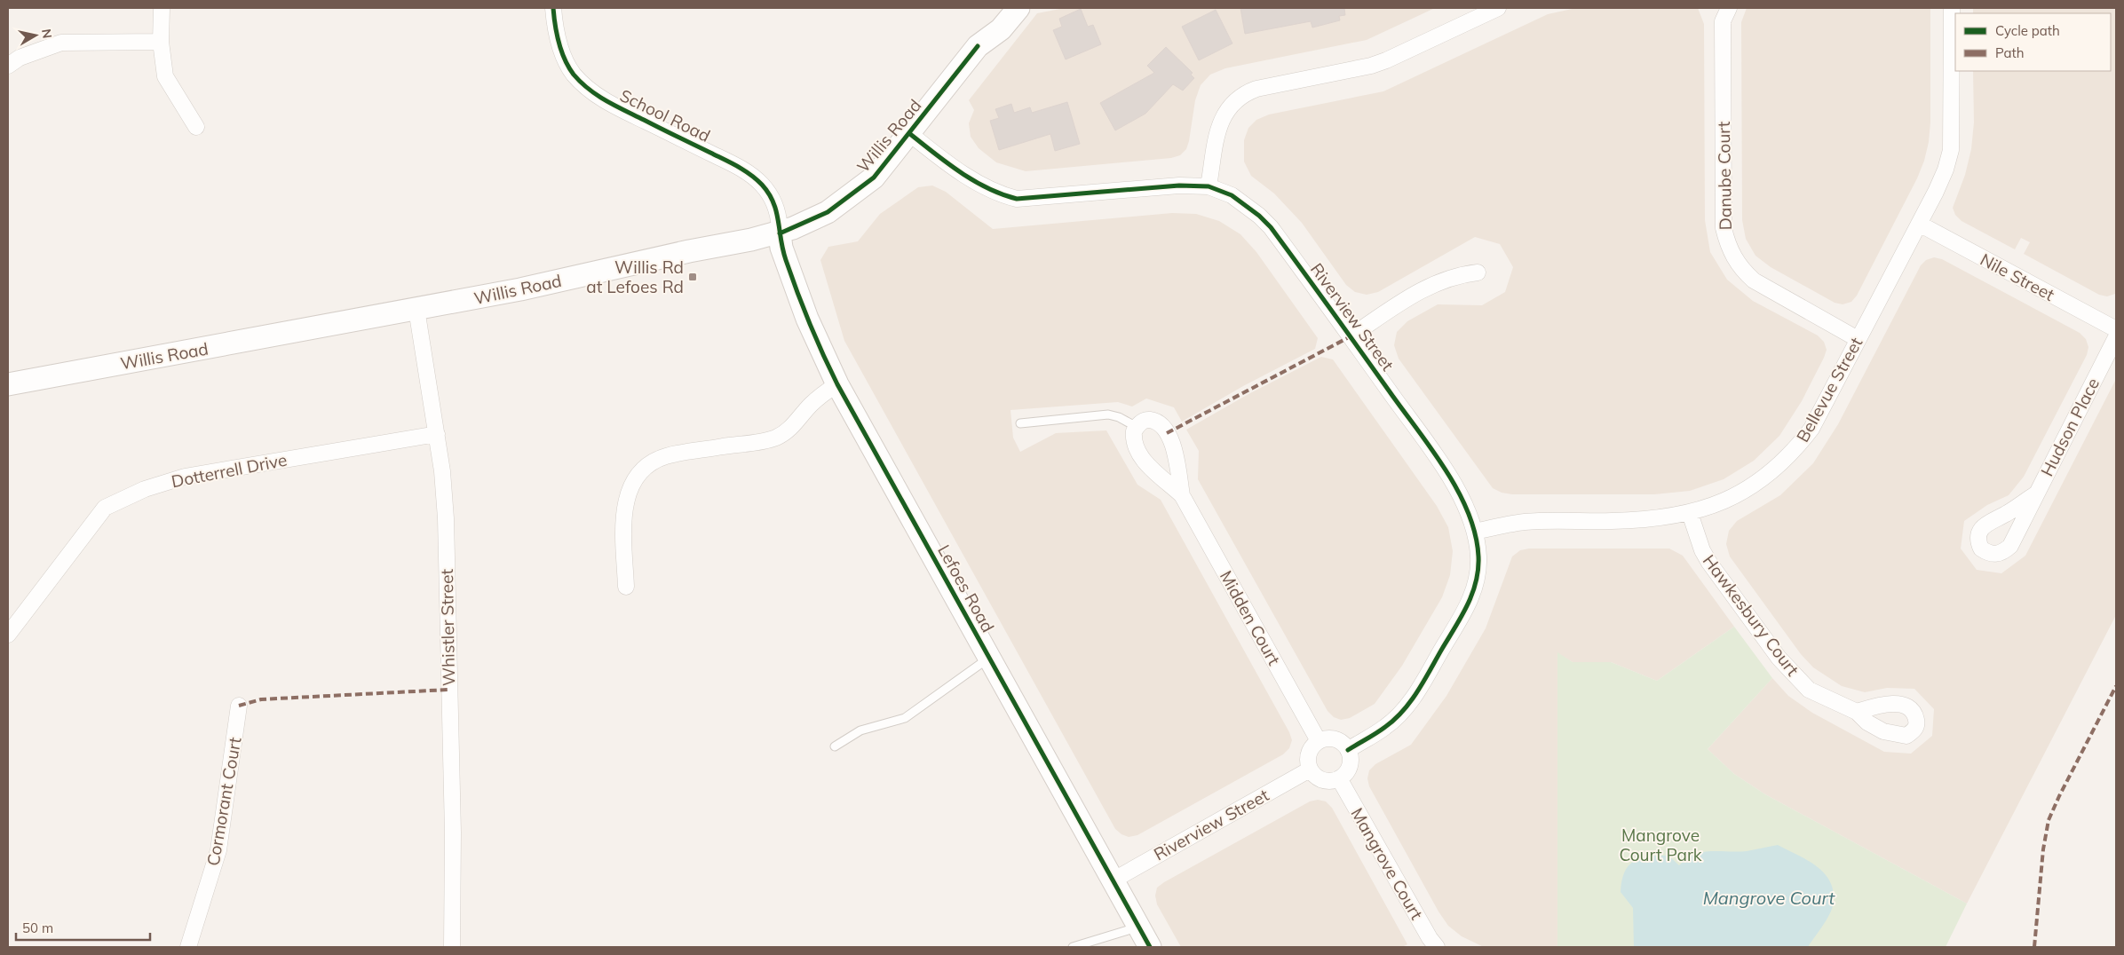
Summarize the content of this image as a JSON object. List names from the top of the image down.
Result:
{
  "streets": {
    "main road": ["Willis Road", "Lefoes Road"],
    "street": [
      "School Road",
      "Danube Court",
      "Nile Street",
      "Riverview Street",
      "Bellevue Street",
      "Hudson Place",
      "Dotterrell Drive",
      "Hawkesbury Court",
      "Midden Court",
      "Whistler Street",
      "Cormorant Court",
      "Mangrove Court"
    ]
  },
  "crossings": [
    ["School Road", "Willis Road"],
    ["School Road", "Lefoes Road"],
    ["Willis Road", "Riverview Street"],
    ["Willis Road", "Lefoes Road"],
    ["Willis Road", "Whistler Street"],
    ["Danube Court", "Bellevue Street"],
    ["Nile Street", "Bellevue Street"],
    ["Riverview Street", "Bellevue Street"],
    ["Riverview Street", "Lefoes Road"],
    ["Riverview Street", "Midden Court"],
    ["Riverview Street", "Mangrove Court"],
    ["Bellevue Street", "Hawkesbury Court"],
    ["Dotterrell Drive", "Whistler Street"],
    ["Midden Court", "Mangrove Court"]
  ],
  "water": ["Mangrove Court"],
  "parks": ["Mangrove Court Park"],
  "places": {
    "transit": ["Willis Rd at Lefoes Rd"]
  },
  "legend": ["Cycle path", "Path"],
  "scale_bar": "50 m",
  "north": "right"
}
